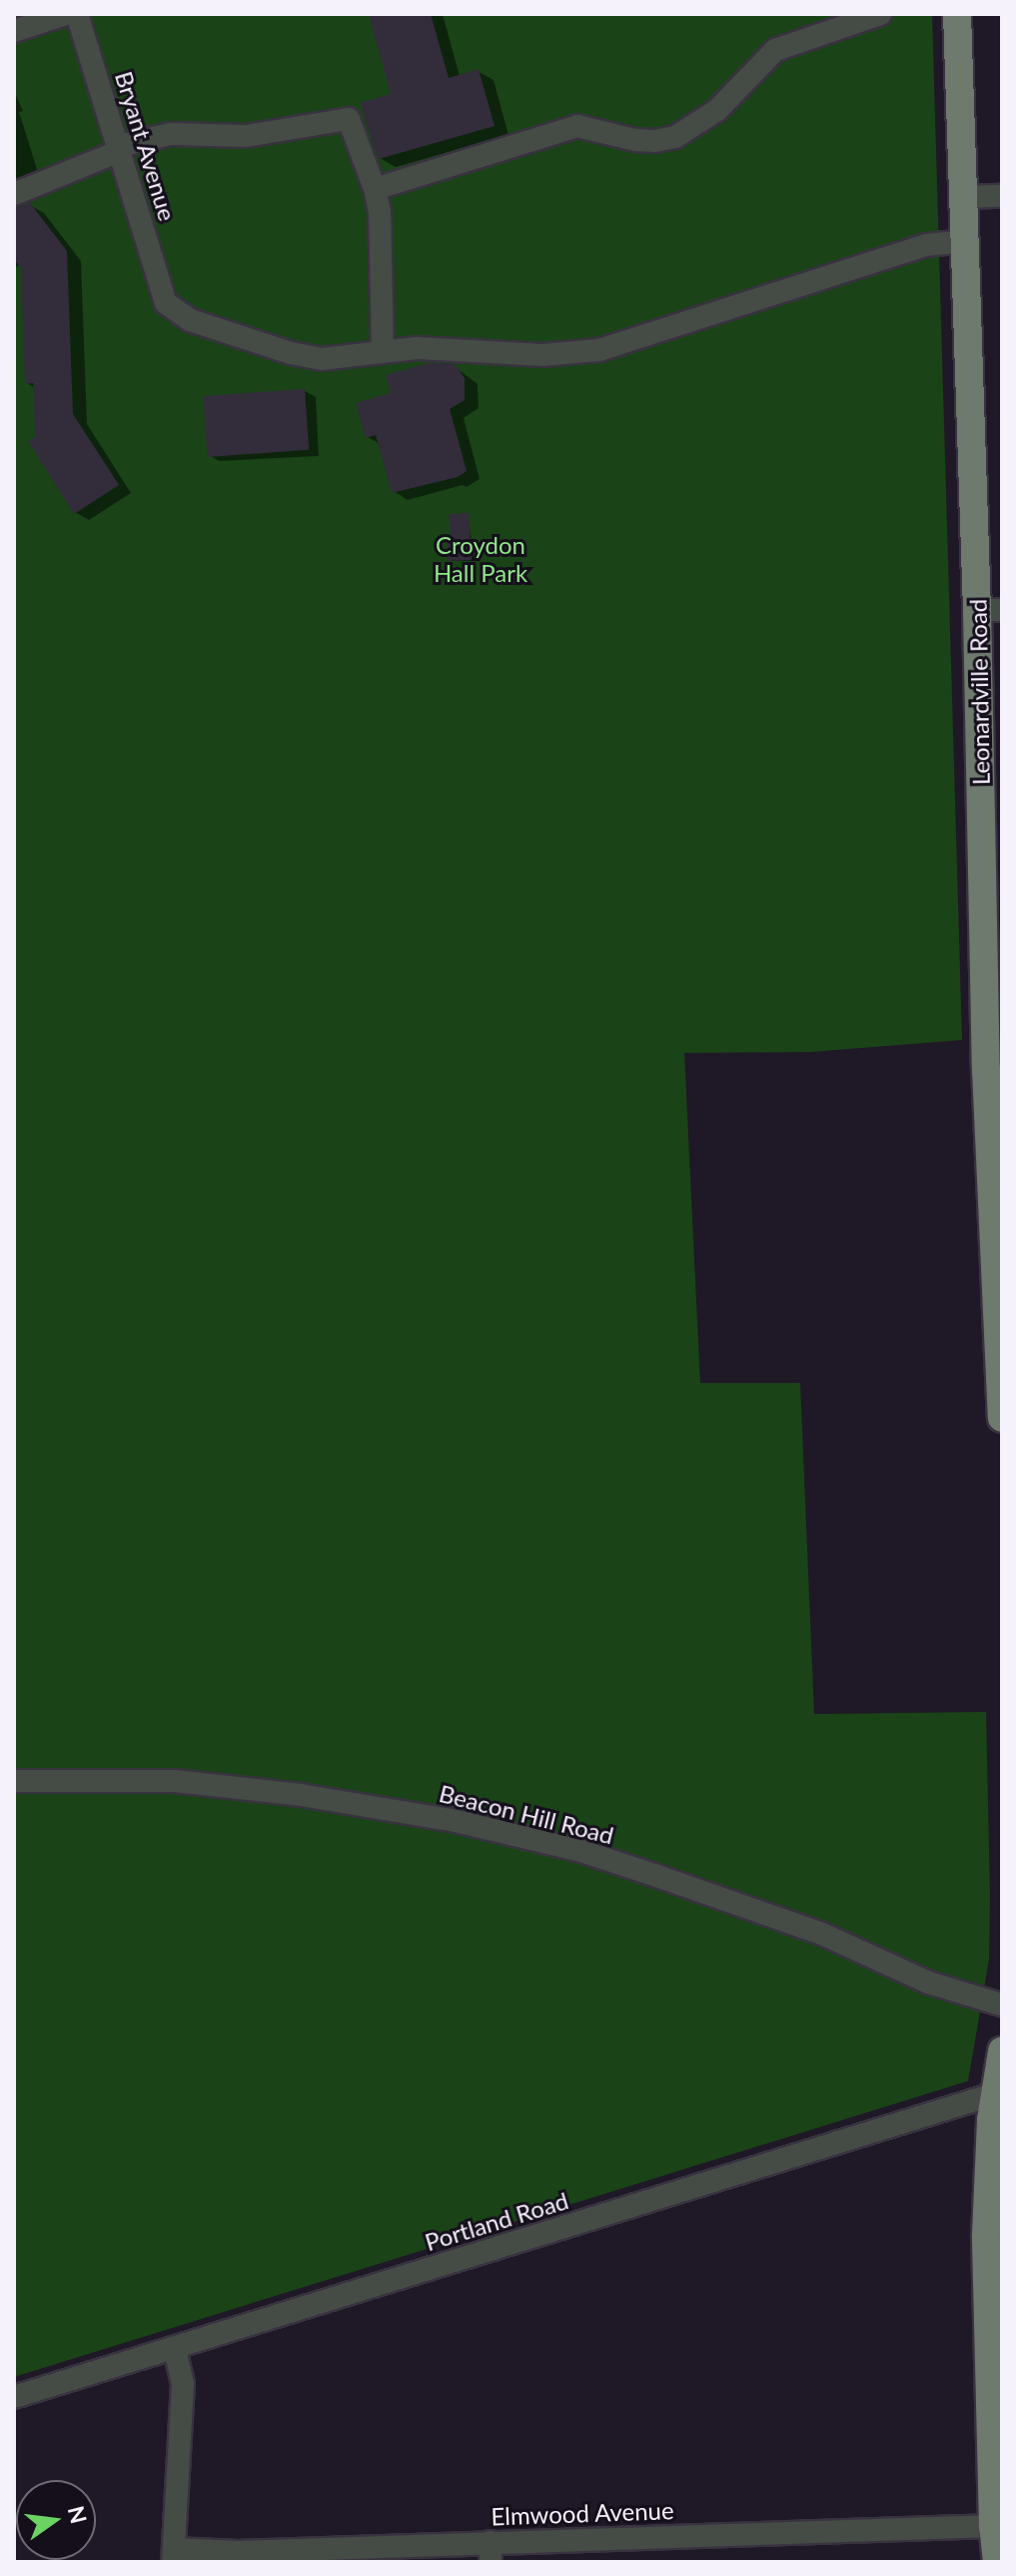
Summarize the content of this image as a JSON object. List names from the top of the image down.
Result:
{
  "streets": {
    "main road": ["Leonardville Road"],
    "street": [
      "Bryant Avenue",
      "Beacon Hill Road",
      "Portland Road",
      "Elmwood Avenue"
    ]
  },
  "parks": ["Croydon Hall Park"],
  "north": "right"
}
